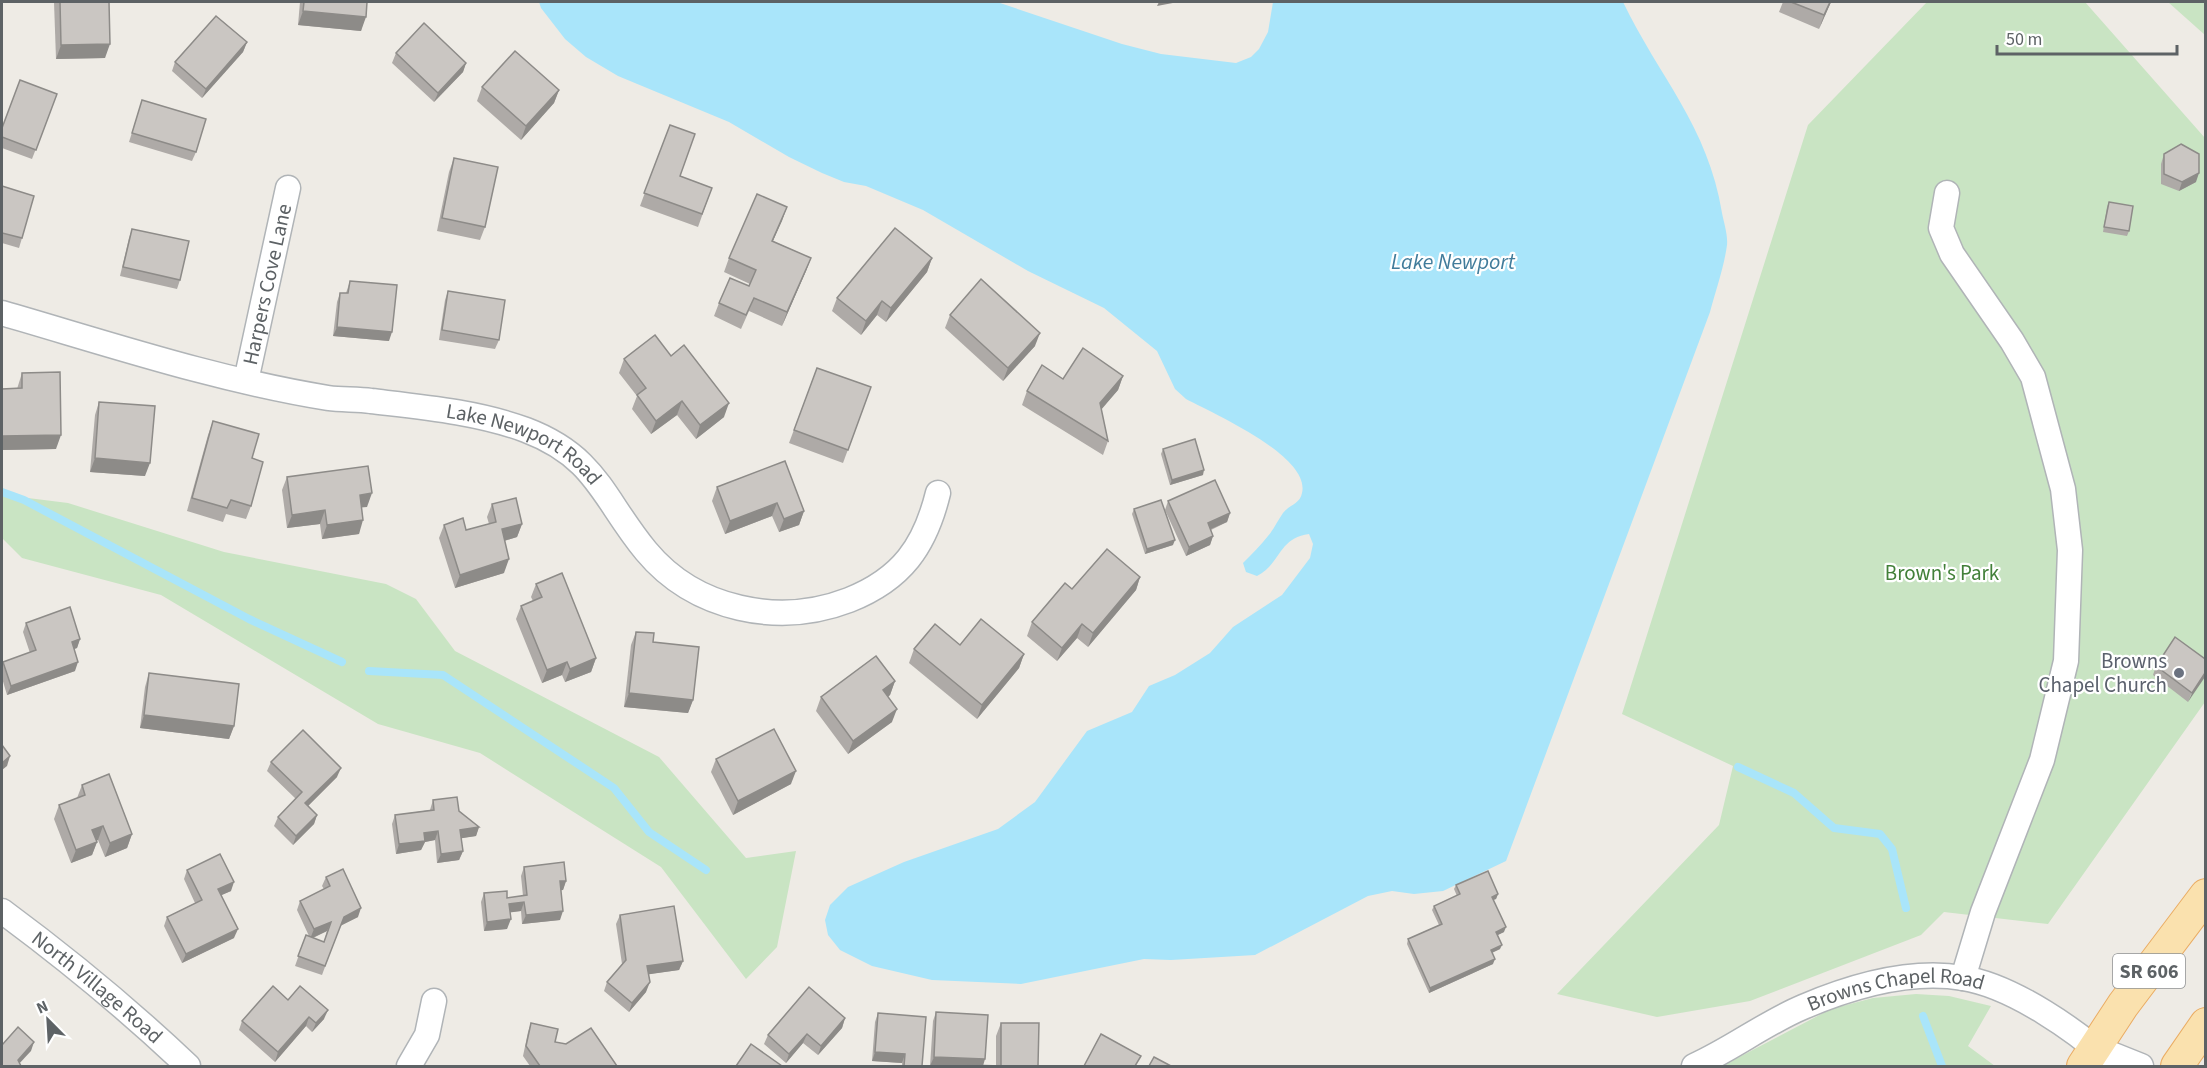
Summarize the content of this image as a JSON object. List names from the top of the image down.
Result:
{
  "streets": {
    "main road": ["SR 606"],
    "street": [
      "Harpers Cove Lane",
      "Lake Newport Road",
      "North Village Road",
      "Browns Chapel Road"
    ]
  },
  "crossings": [
    ["Harpers Cove Lane", "Lake Newport Road"],
    ["SR 606", "Browns Chapel Road"]
  ],
  "water": ["Lake Newport"],
  "parks": ["Brown's Park"],
  "places": ["Browns Chapel Church"],
  "scale_bar": "50 m",
  "north": "top left"
}
